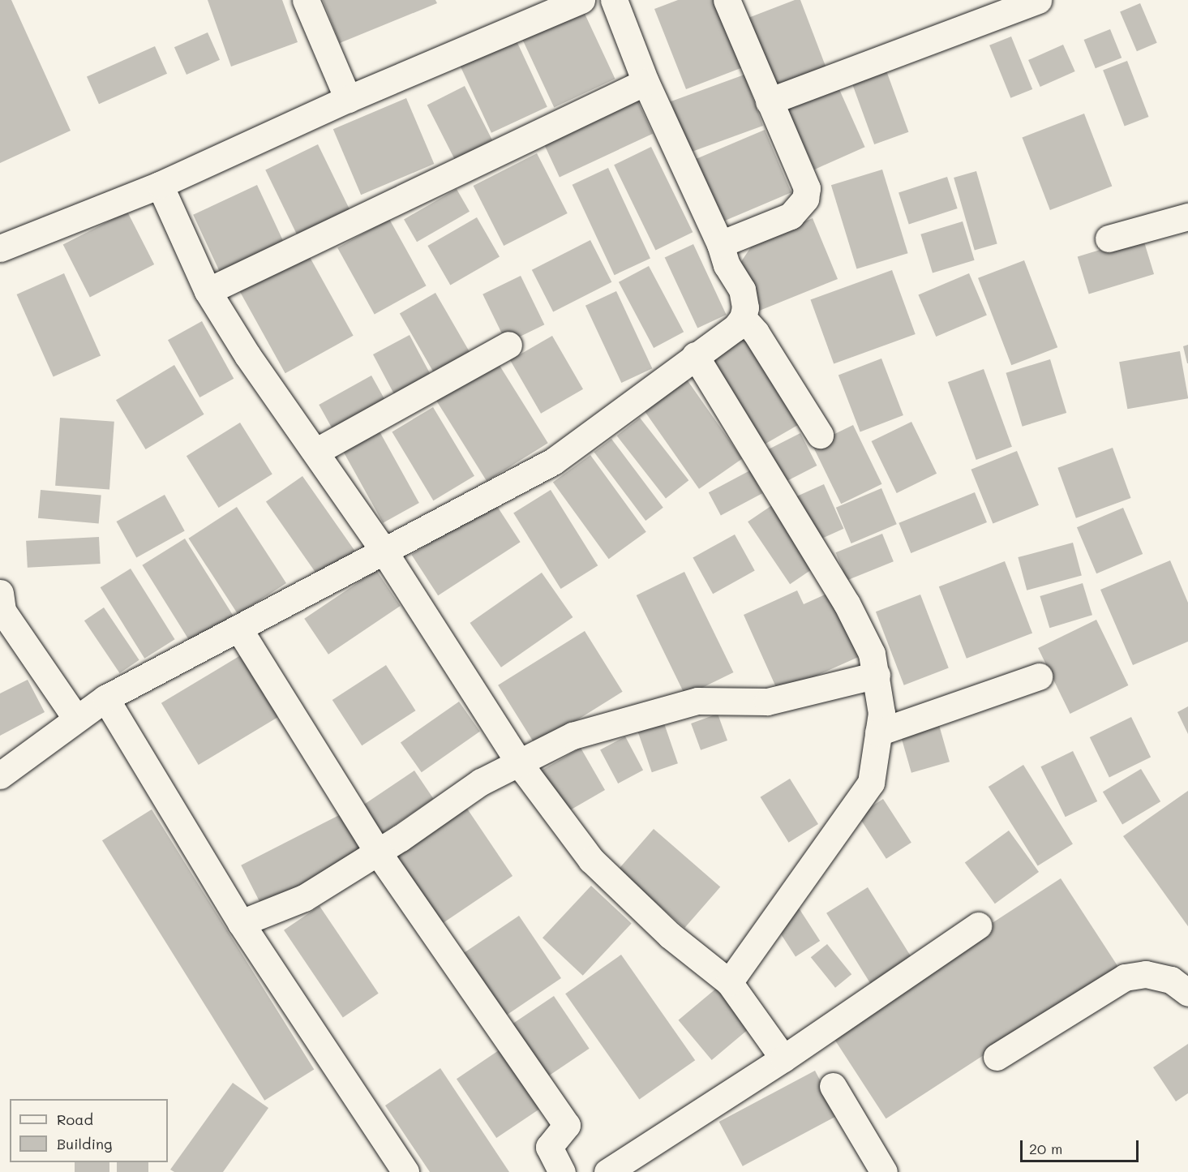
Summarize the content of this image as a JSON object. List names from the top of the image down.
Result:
{
  "legend": ["Road", "Building"],
  "scale_bar": "20 m"
}
